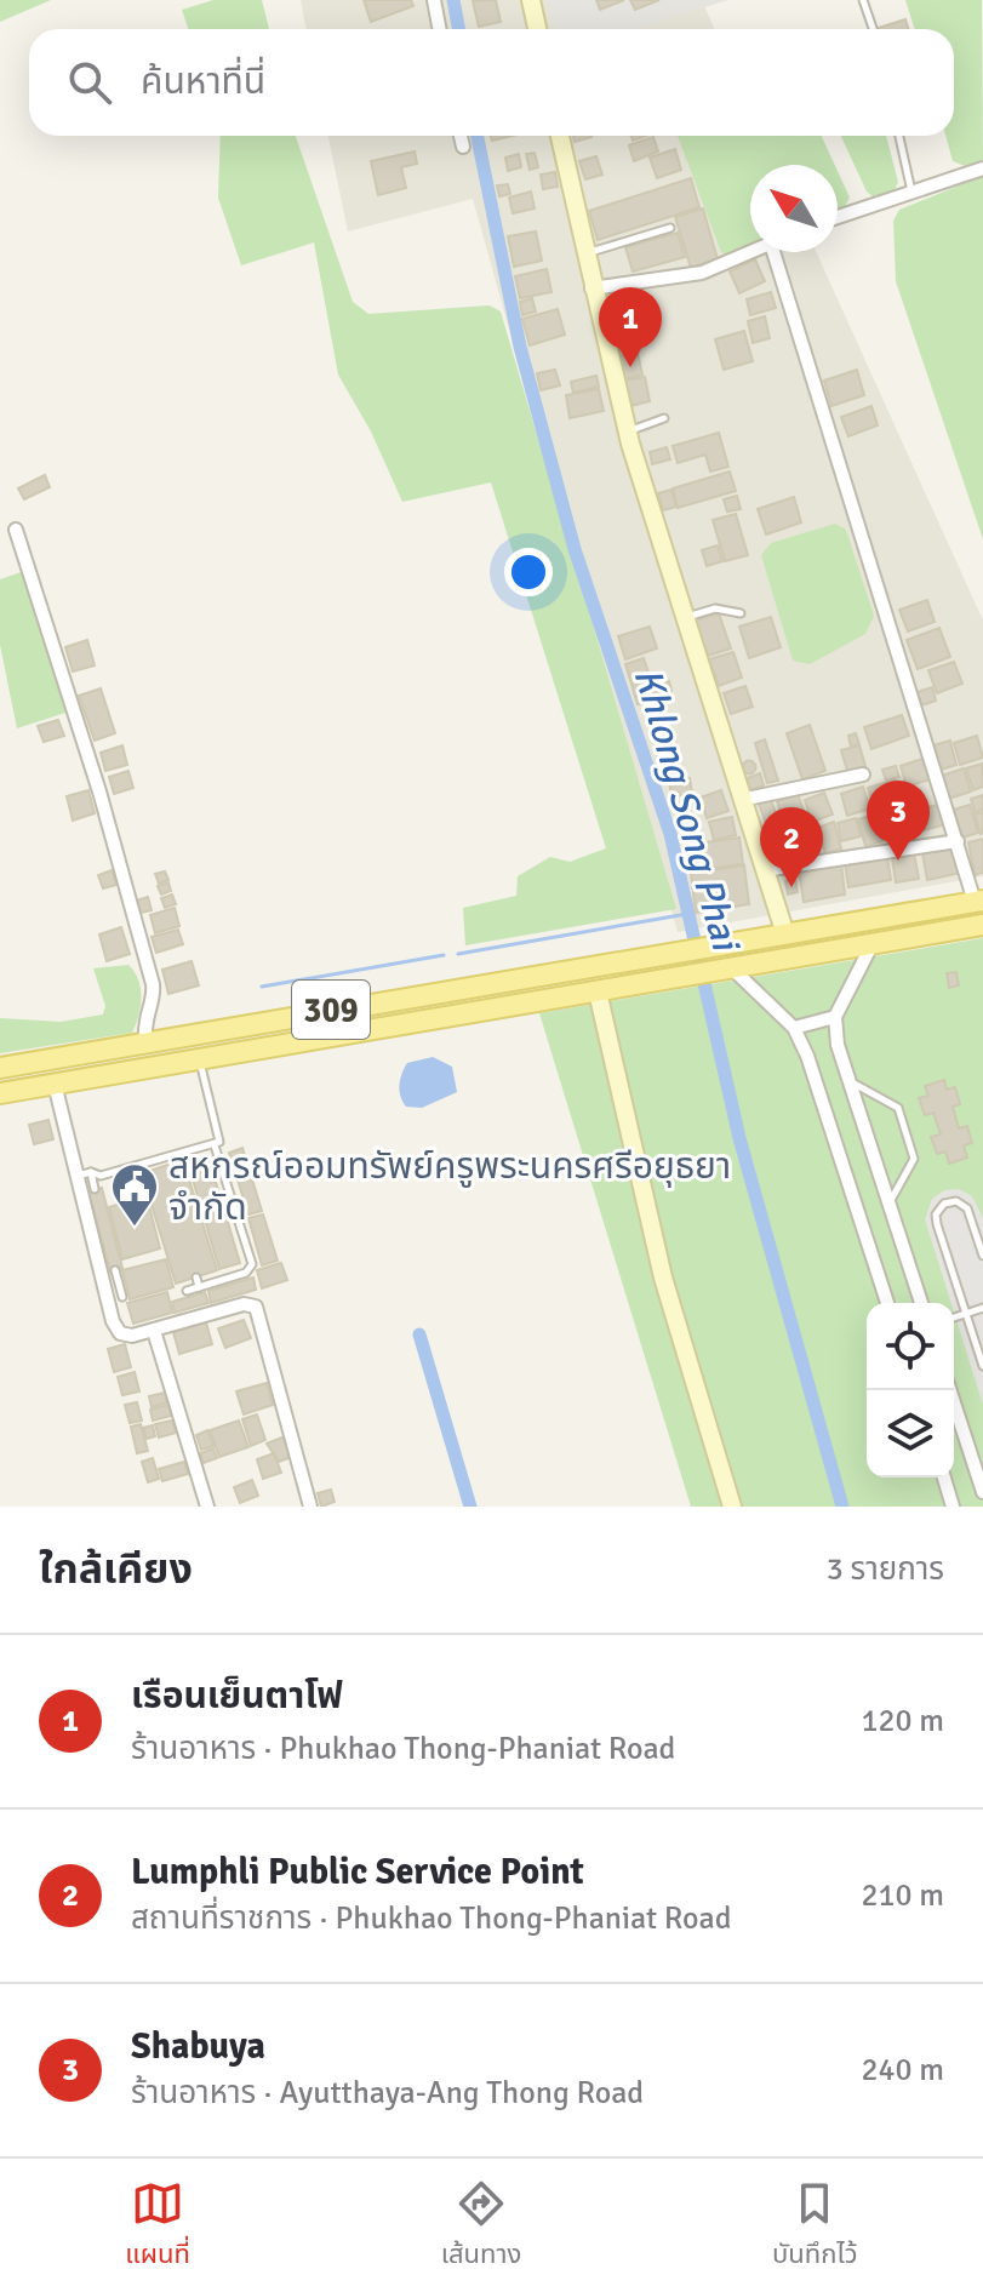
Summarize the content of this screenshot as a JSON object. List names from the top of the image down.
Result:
{
  "streets": {
    "main road": ["309"]
  },
  "water": ["Khlong Song Phai"],
  "places": {
    "public building": ["สหกรณ์ออมทรัพย์ครูพระนครศรีอยุธยา จำกัด"]
  },
  "north": "top left",
  "page": {
    "search": "ค้นหาที่นี่",
    "pins": ["1", "3", "2"],
    "heading": ["ใกล้เคียง", "3 รายการ"],
    "list": [
      {
        "mark": "1",
        "name": "เรือนเย็นตาโฟ",
        "note": "ร้านอาหาร · Phukhao Thong-Phaniat Road",
        "value": "120 m"
      },
      {
        "mark": "2",
        "name": "Lumphli Public Service Point",
        "note": "สถานที่ราชการ · Phukhao Thong-Phaniat Road",
        "value": "210 m"
      },
      {
        "mark": "3",
        "name": "Shabuya",
        "note": "ร้านอาหาร · Ayutthaya-Ang Thong Road",
        "value": "240 m"
      }
    ],
    "nav": ["แผนที่", "เส้นทาง", "บันทึกไว้"]
  }
}
